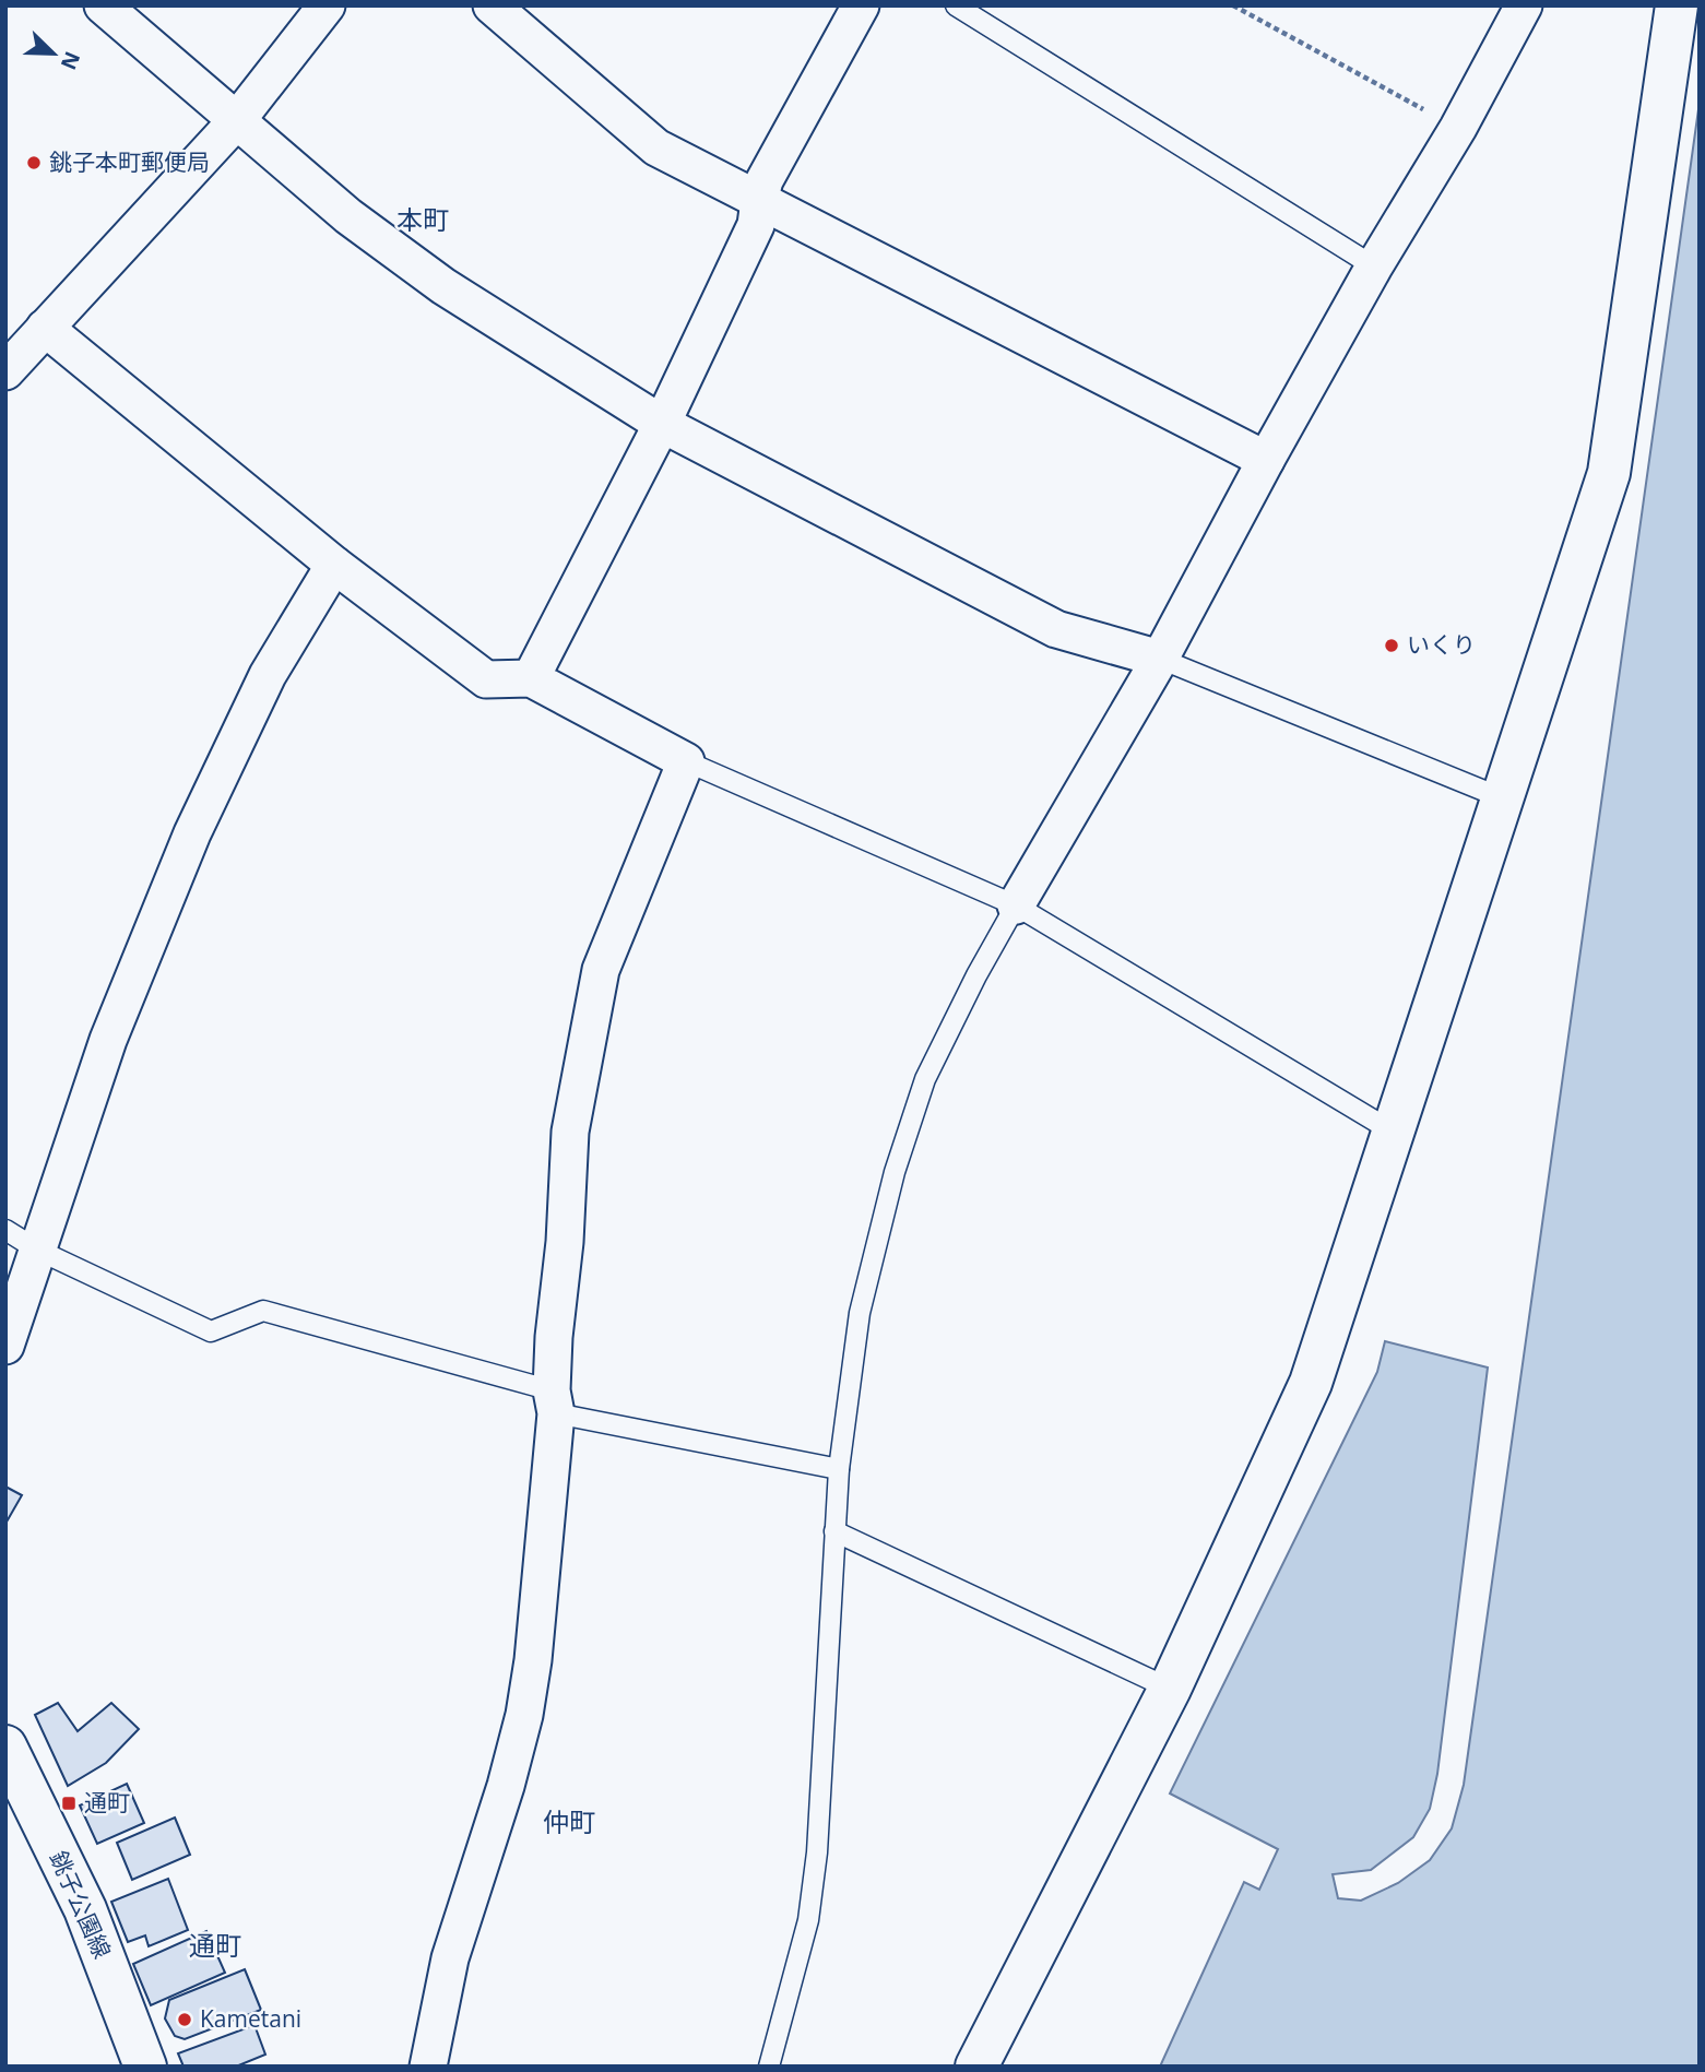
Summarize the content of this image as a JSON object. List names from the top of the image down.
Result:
{
  "streets": {
    "street": ["銚子公園線"]
  },
  "districts": ["本町", "仲町", "通町"],
  "places": {
    "other": ["銚子本町郵便局", "いくり", "Kametani"],
    "transit": ["通町"]
  },
  "north": "bottom right"
}
